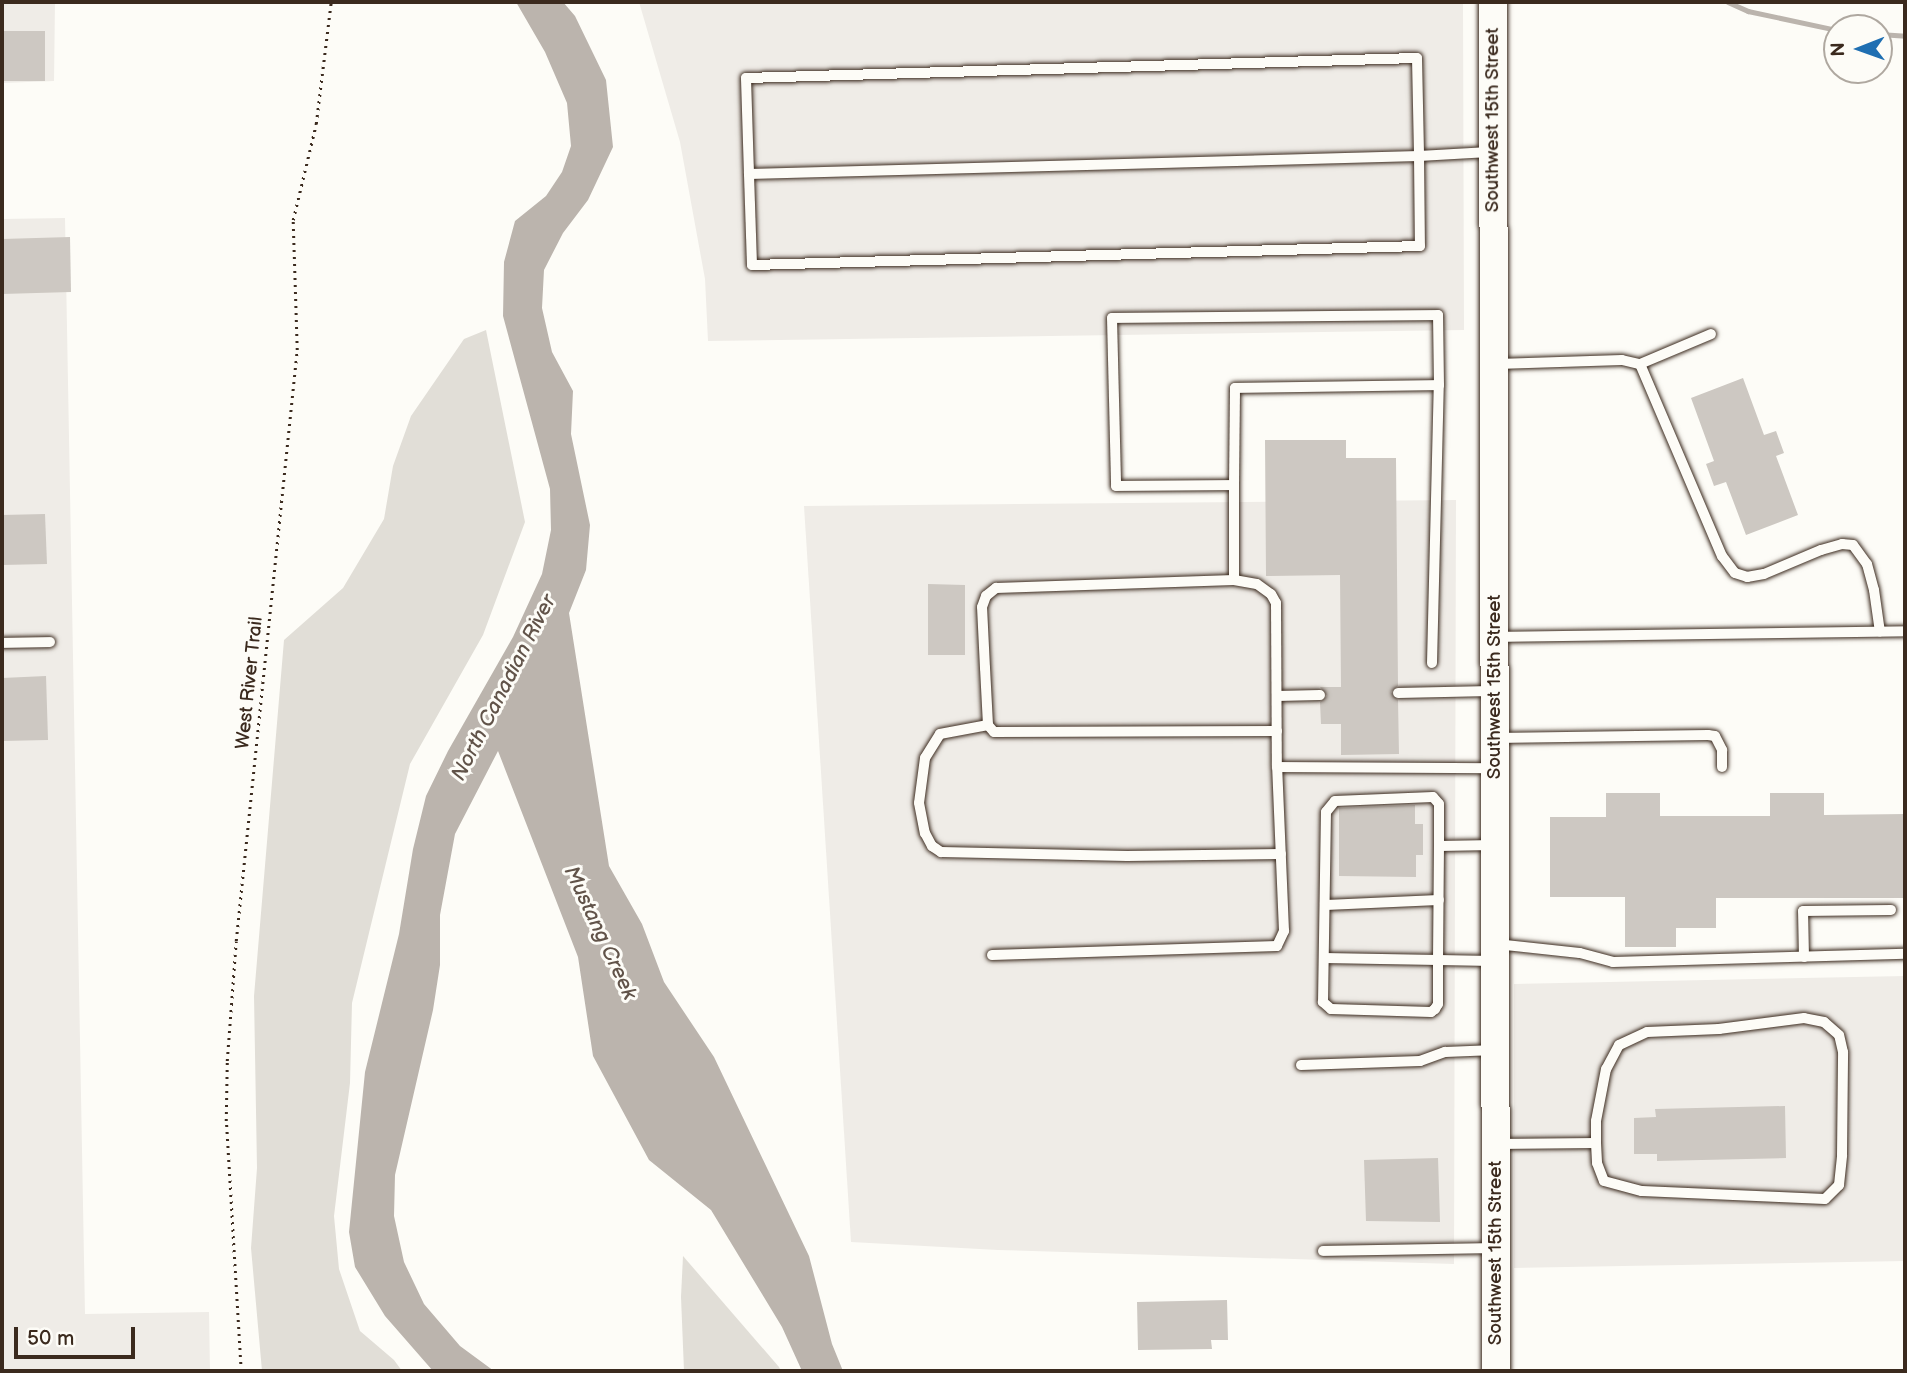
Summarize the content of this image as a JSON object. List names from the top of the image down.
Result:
{
  "streets": {
    "main road": ["Southwest 15th Street"],
    "path": ["West River Trail"]
  },
  "water": ["North Canadian River", "Mustang Creek"],
  "scale_bar": "50 m",
  "north": "left"
}
